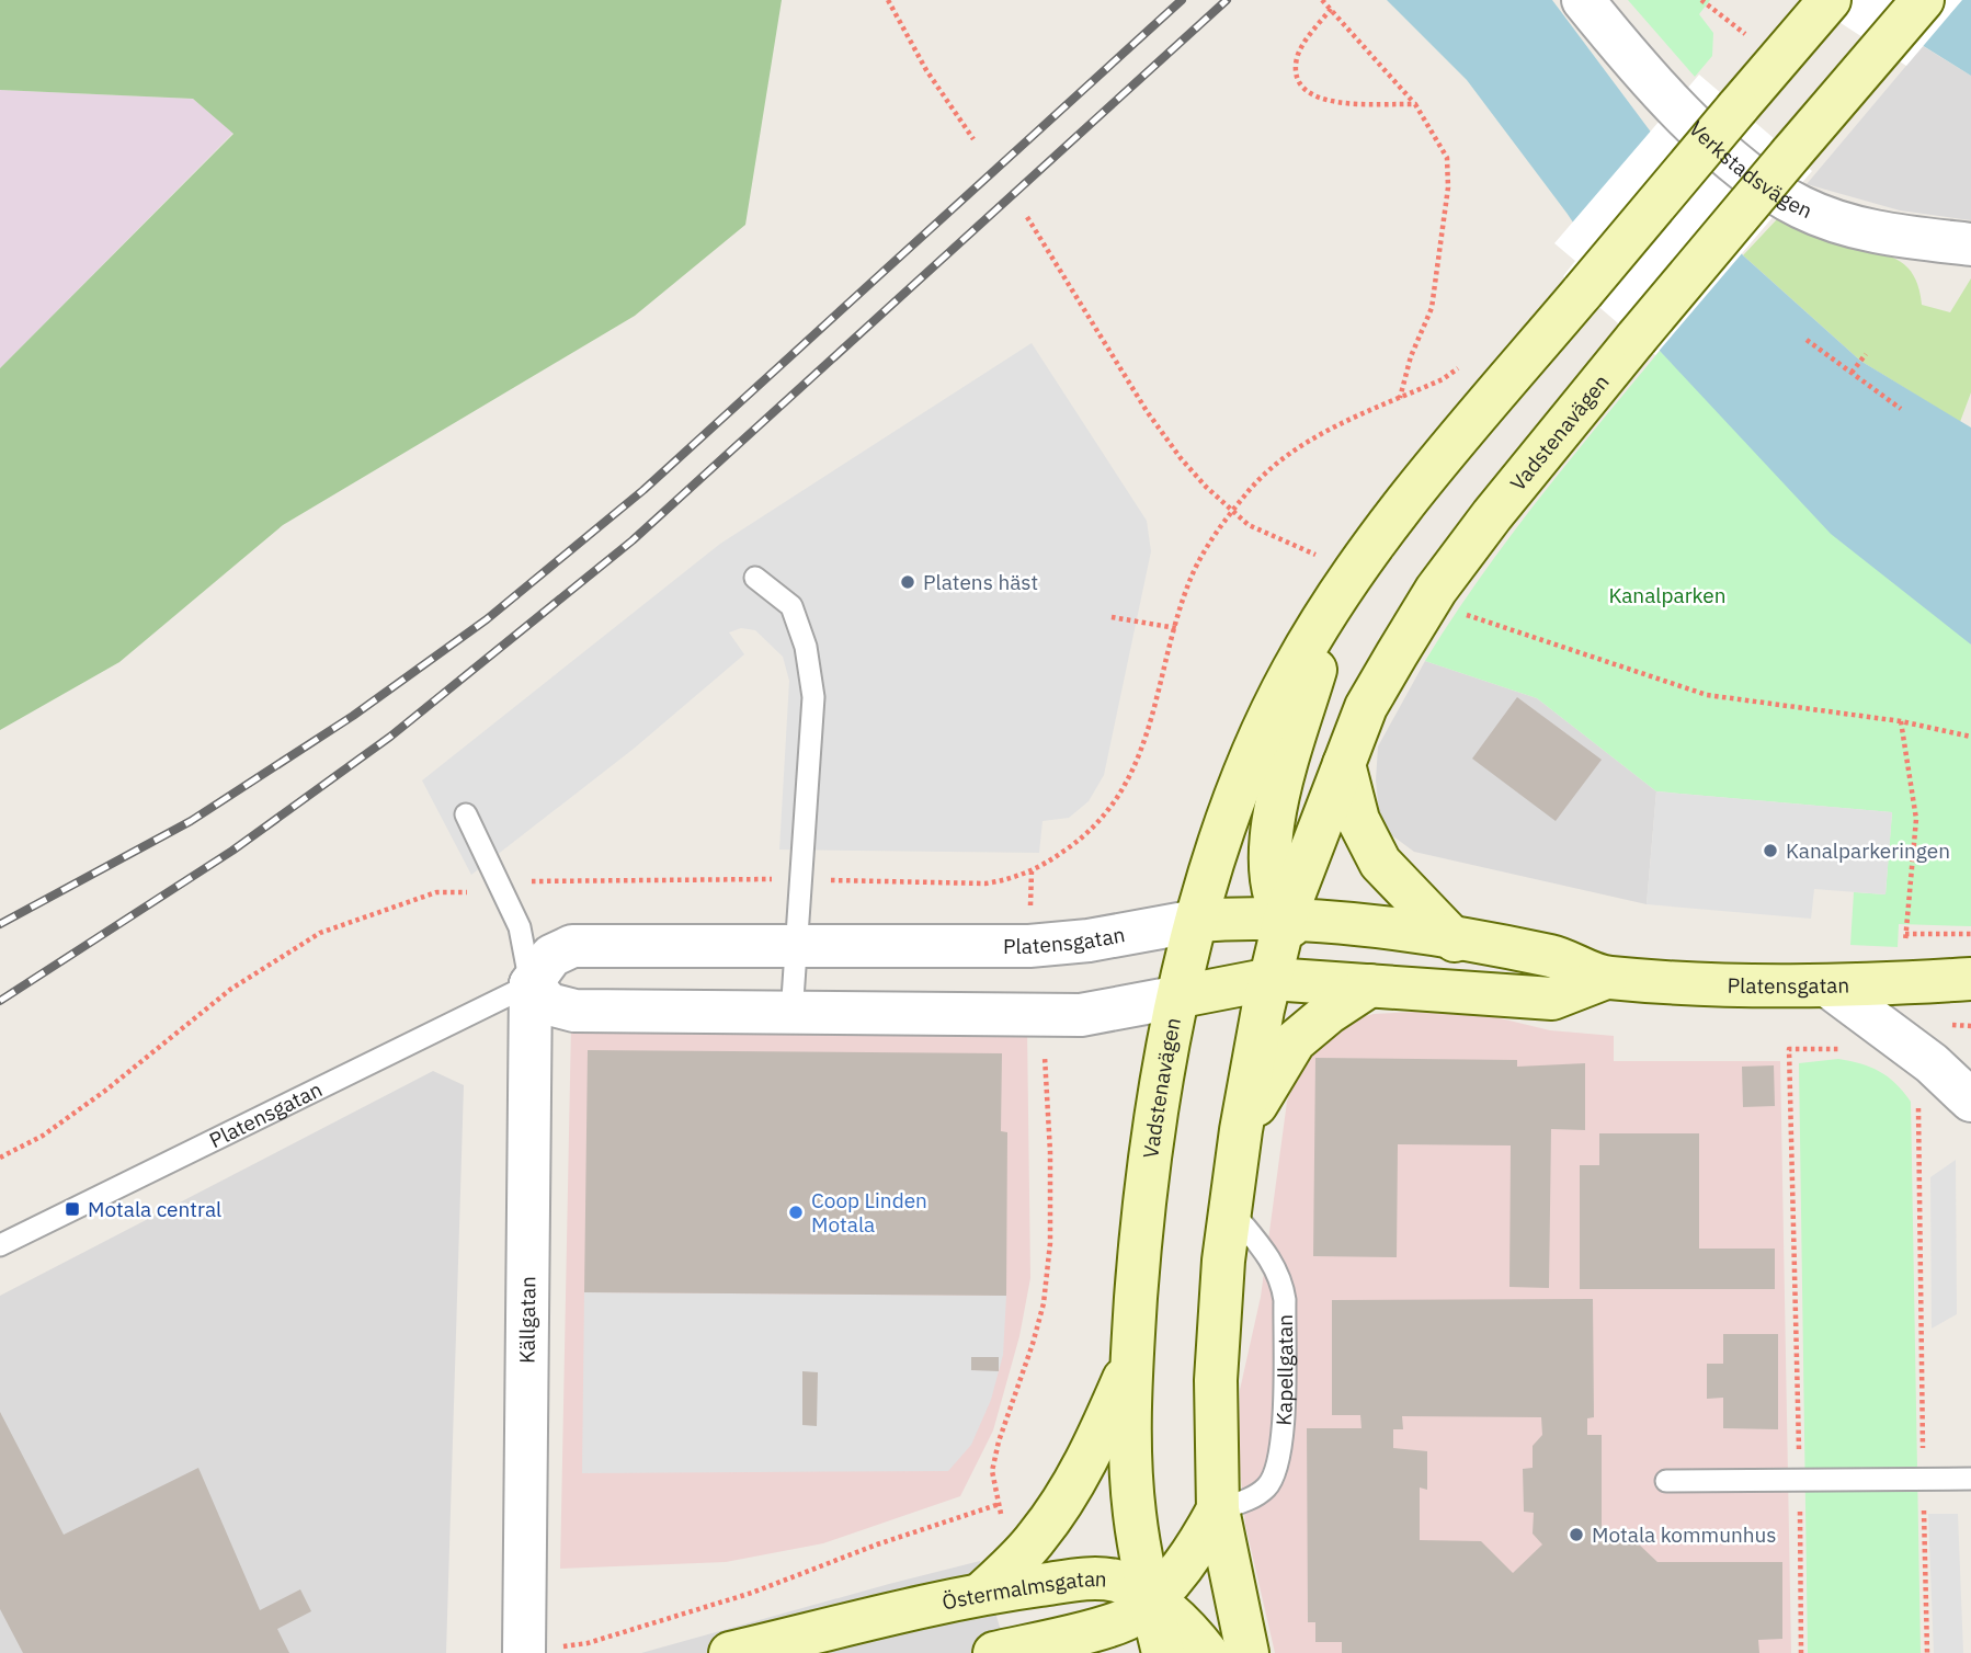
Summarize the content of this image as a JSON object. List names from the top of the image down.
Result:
{
  "streets": {
    "main road": ["Vadstenavägen", "Platensgatan", "Östermalmsgatan"],
    "street": ["Verkstadsvägen", "Källgatan"],
    "lane": ["Kapellgatan"]
  },
  "crossings": [
    ["Vadstenavägen", "Platensgatan"],
    ["Vadstenavägen", "Kapellgatan"],
    ["Vadstenavägen", "Östermalmsgatan"],
    ["Platensgatan", "Källgatan"]
  ],
  "parks": ["Kanalparken"],
  "places": {
    "other": [
      "Platens häst",
      "Kanalparkeringen",
      "Coop Linden Motala",
      "Motala kommunhus"
    ],
    "transit": ["Motala central"]
  }
}
